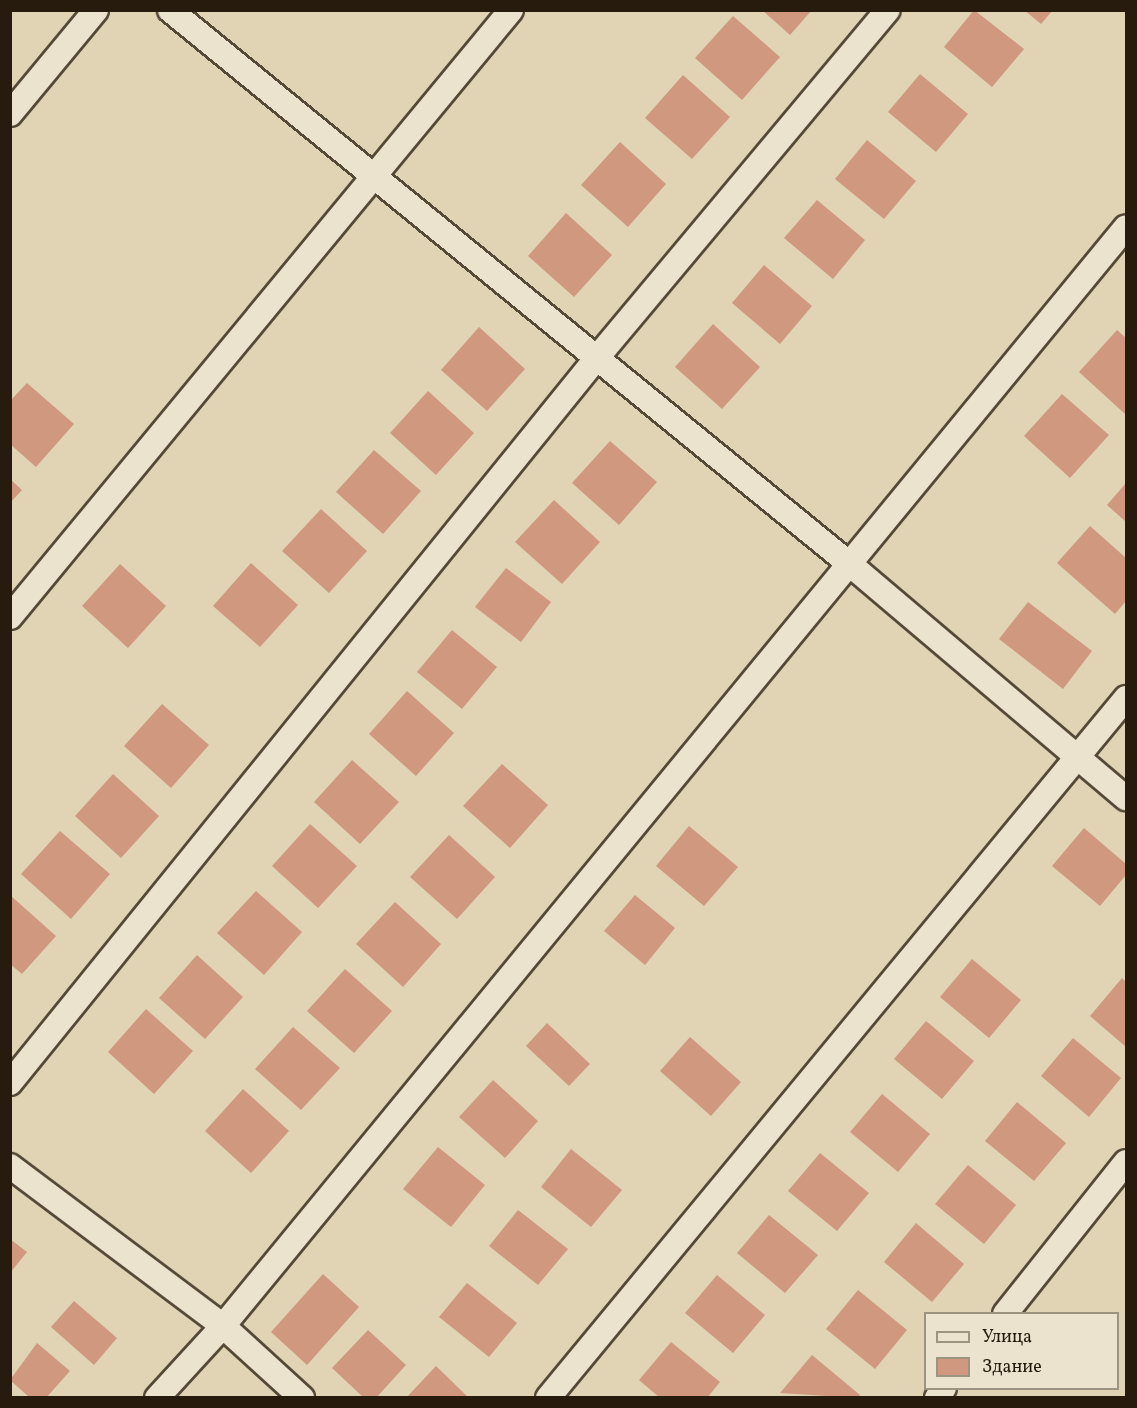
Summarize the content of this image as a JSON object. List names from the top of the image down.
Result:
{
  "legend": ["Улица", "Здание"]
}
